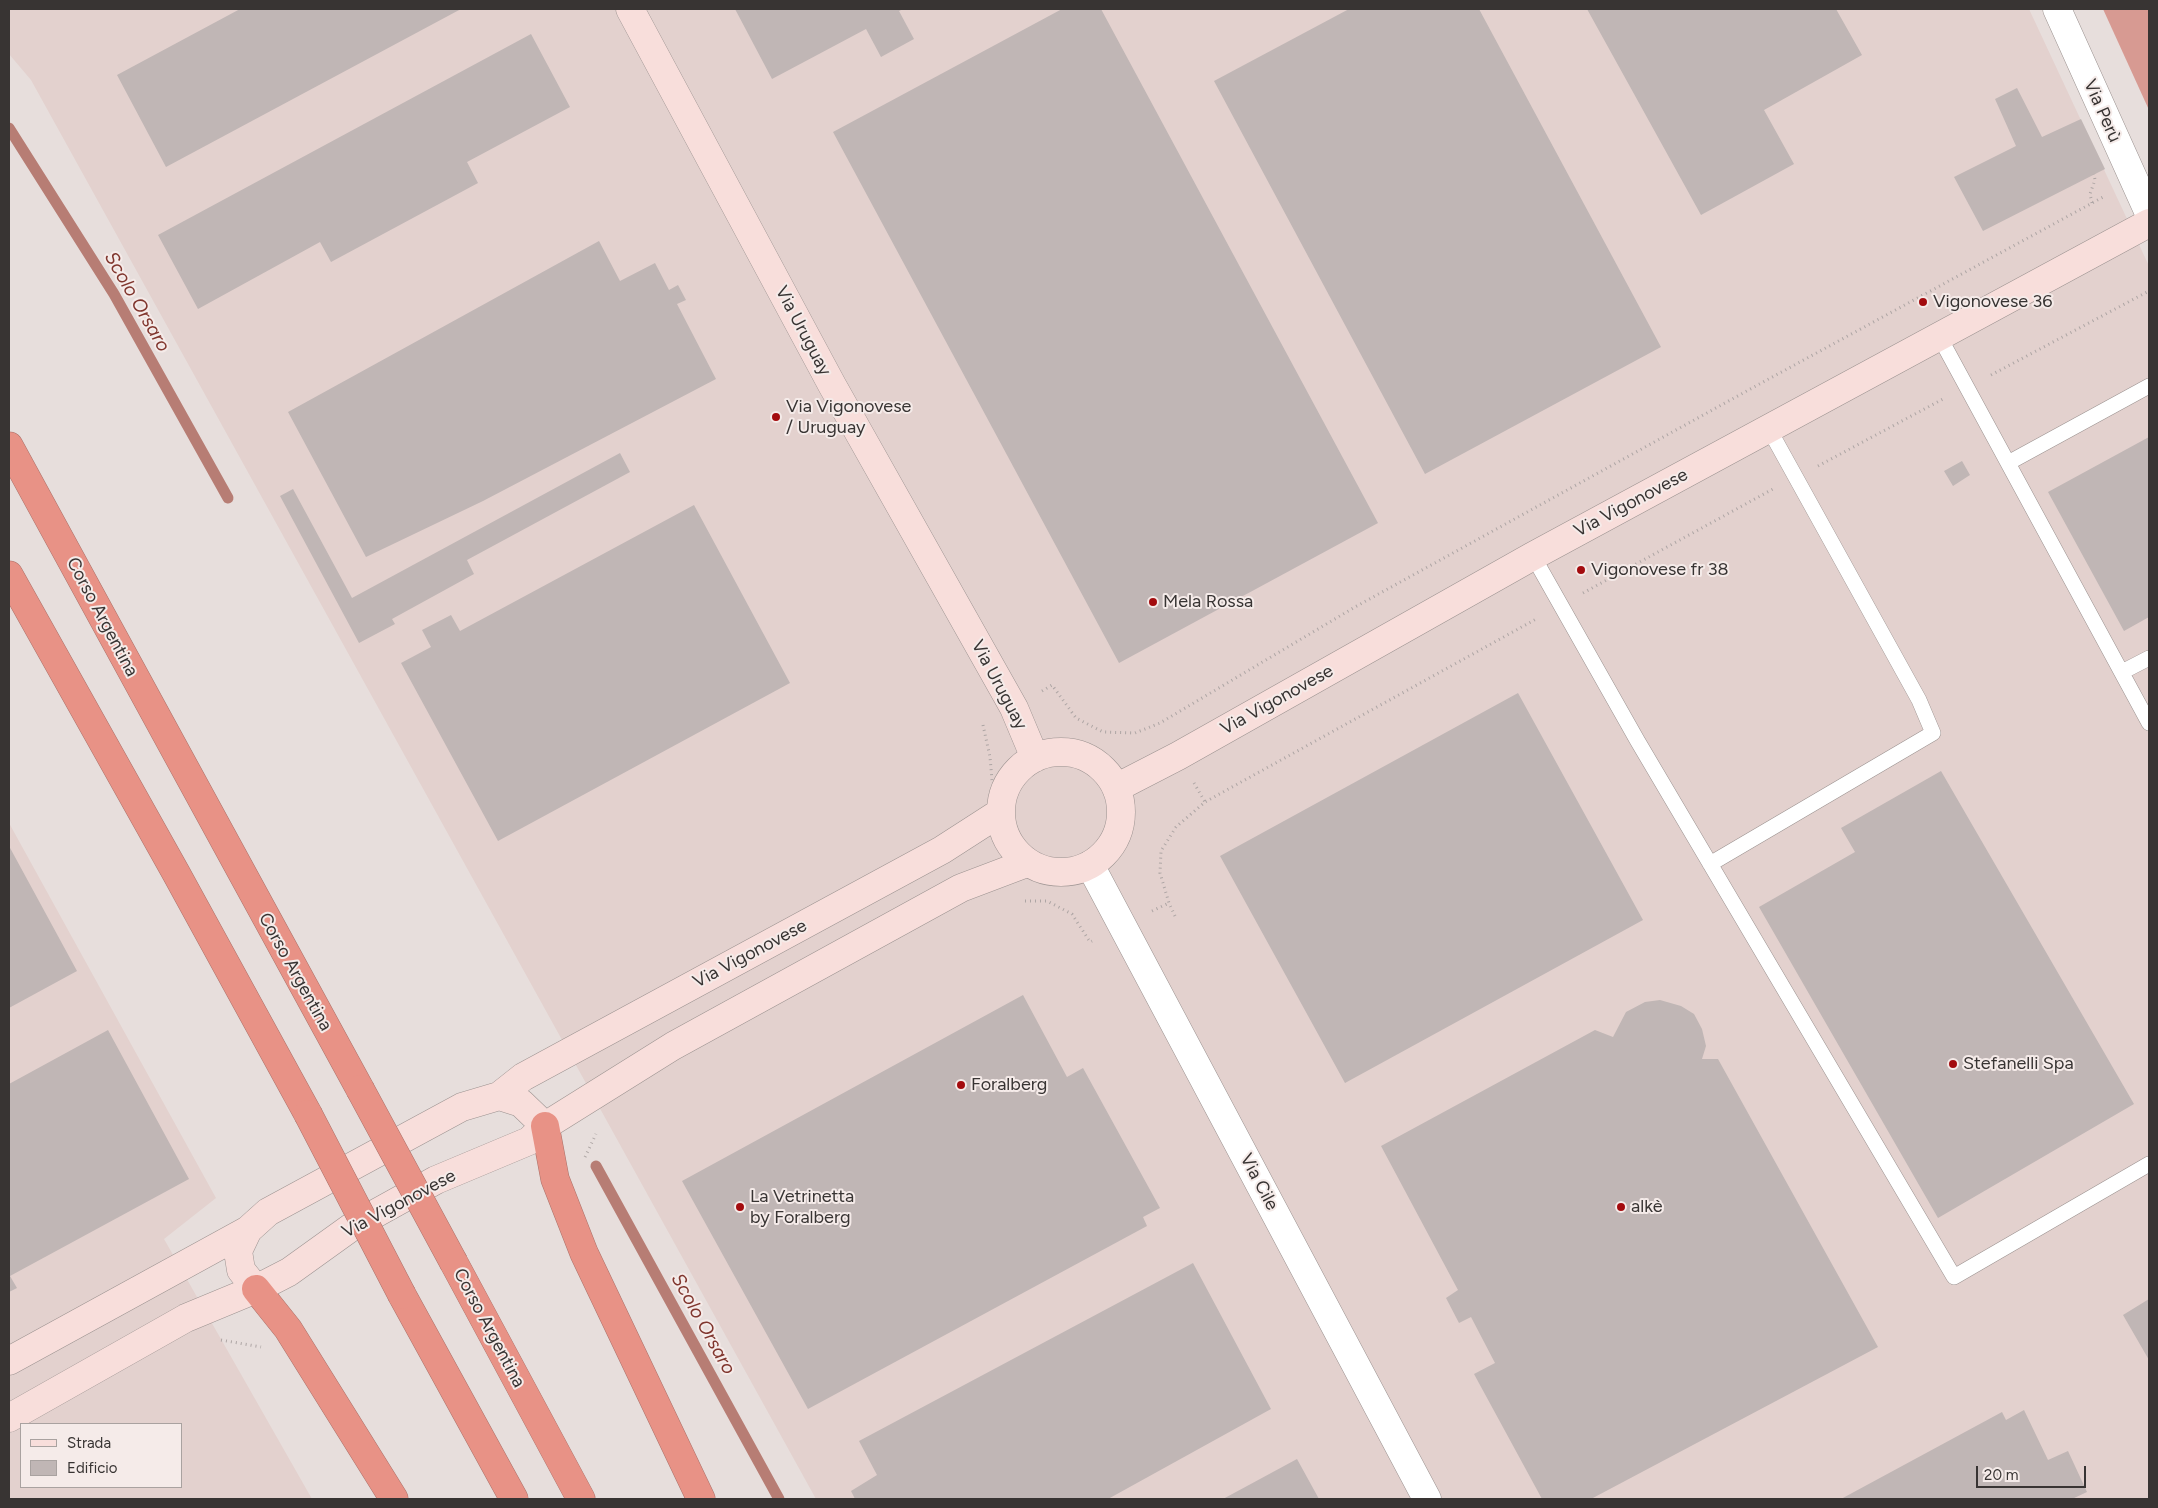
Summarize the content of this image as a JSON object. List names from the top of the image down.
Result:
{
  "streets": {
    "highway": ["Corso Argentina"],
    "main road": ["Via Uruguay", "Via Vigonovese"],
    "street": ["Via Perù", "Via Cile"]
  },
  "crossings": [
    ["Via Uruguay", "Via Vigonovese"],
    ["Via Uruguay", "Via Cile"],
    ["Via Vigonovese", "Via Cile"]
  ],
  "water": ["Scolo Orsaro"],
  "places": [
    "Vigonovese 36",
    "Via Vigonovese / Uruguay",
    "Vigonovese fr 38",
    "Mela Rossa",
    "Stefanelli Spa",
    "Foralberg",
    "La Vetrinetta by Foralberg",
    "alkè"
  ],
  "legend": ["Strada", "Edificio"],
  "scale_bar": "20 m"
}
